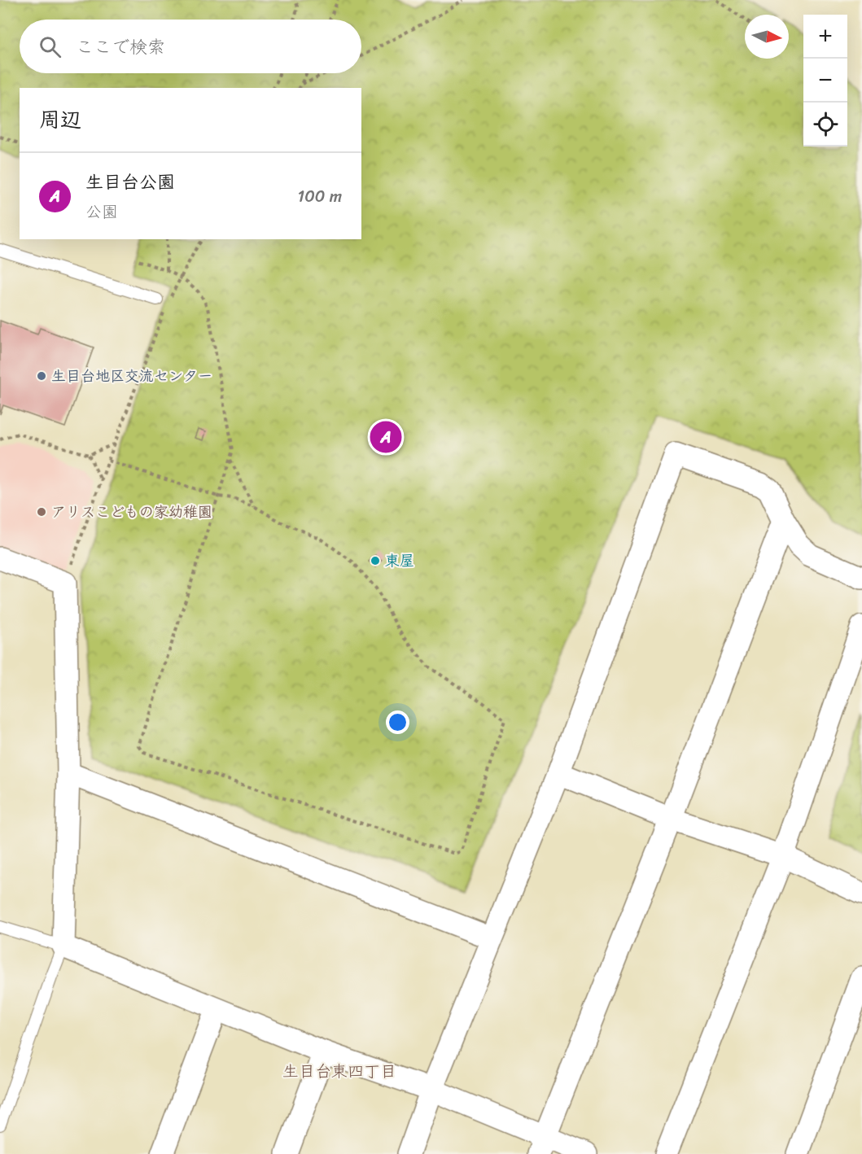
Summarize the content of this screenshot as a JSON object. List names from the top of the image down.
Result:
{
  "districts": ["生目台東四丁目"],
  "places": ["生目台地区交流センター", "アリスこどもの家幼稚園", "東屋"],
  "north": "right",
  "page": {
    "map_buttons": ["+", "−"],
    "search": "ここで検索",
    "heading": "周辺",
    "list": [
      {
        "mark": "A",
        "name": "生目台公園",
        "note": "公園",
        "value": "100 m"
      }
    ],
    "pins": "A"
  }
}
